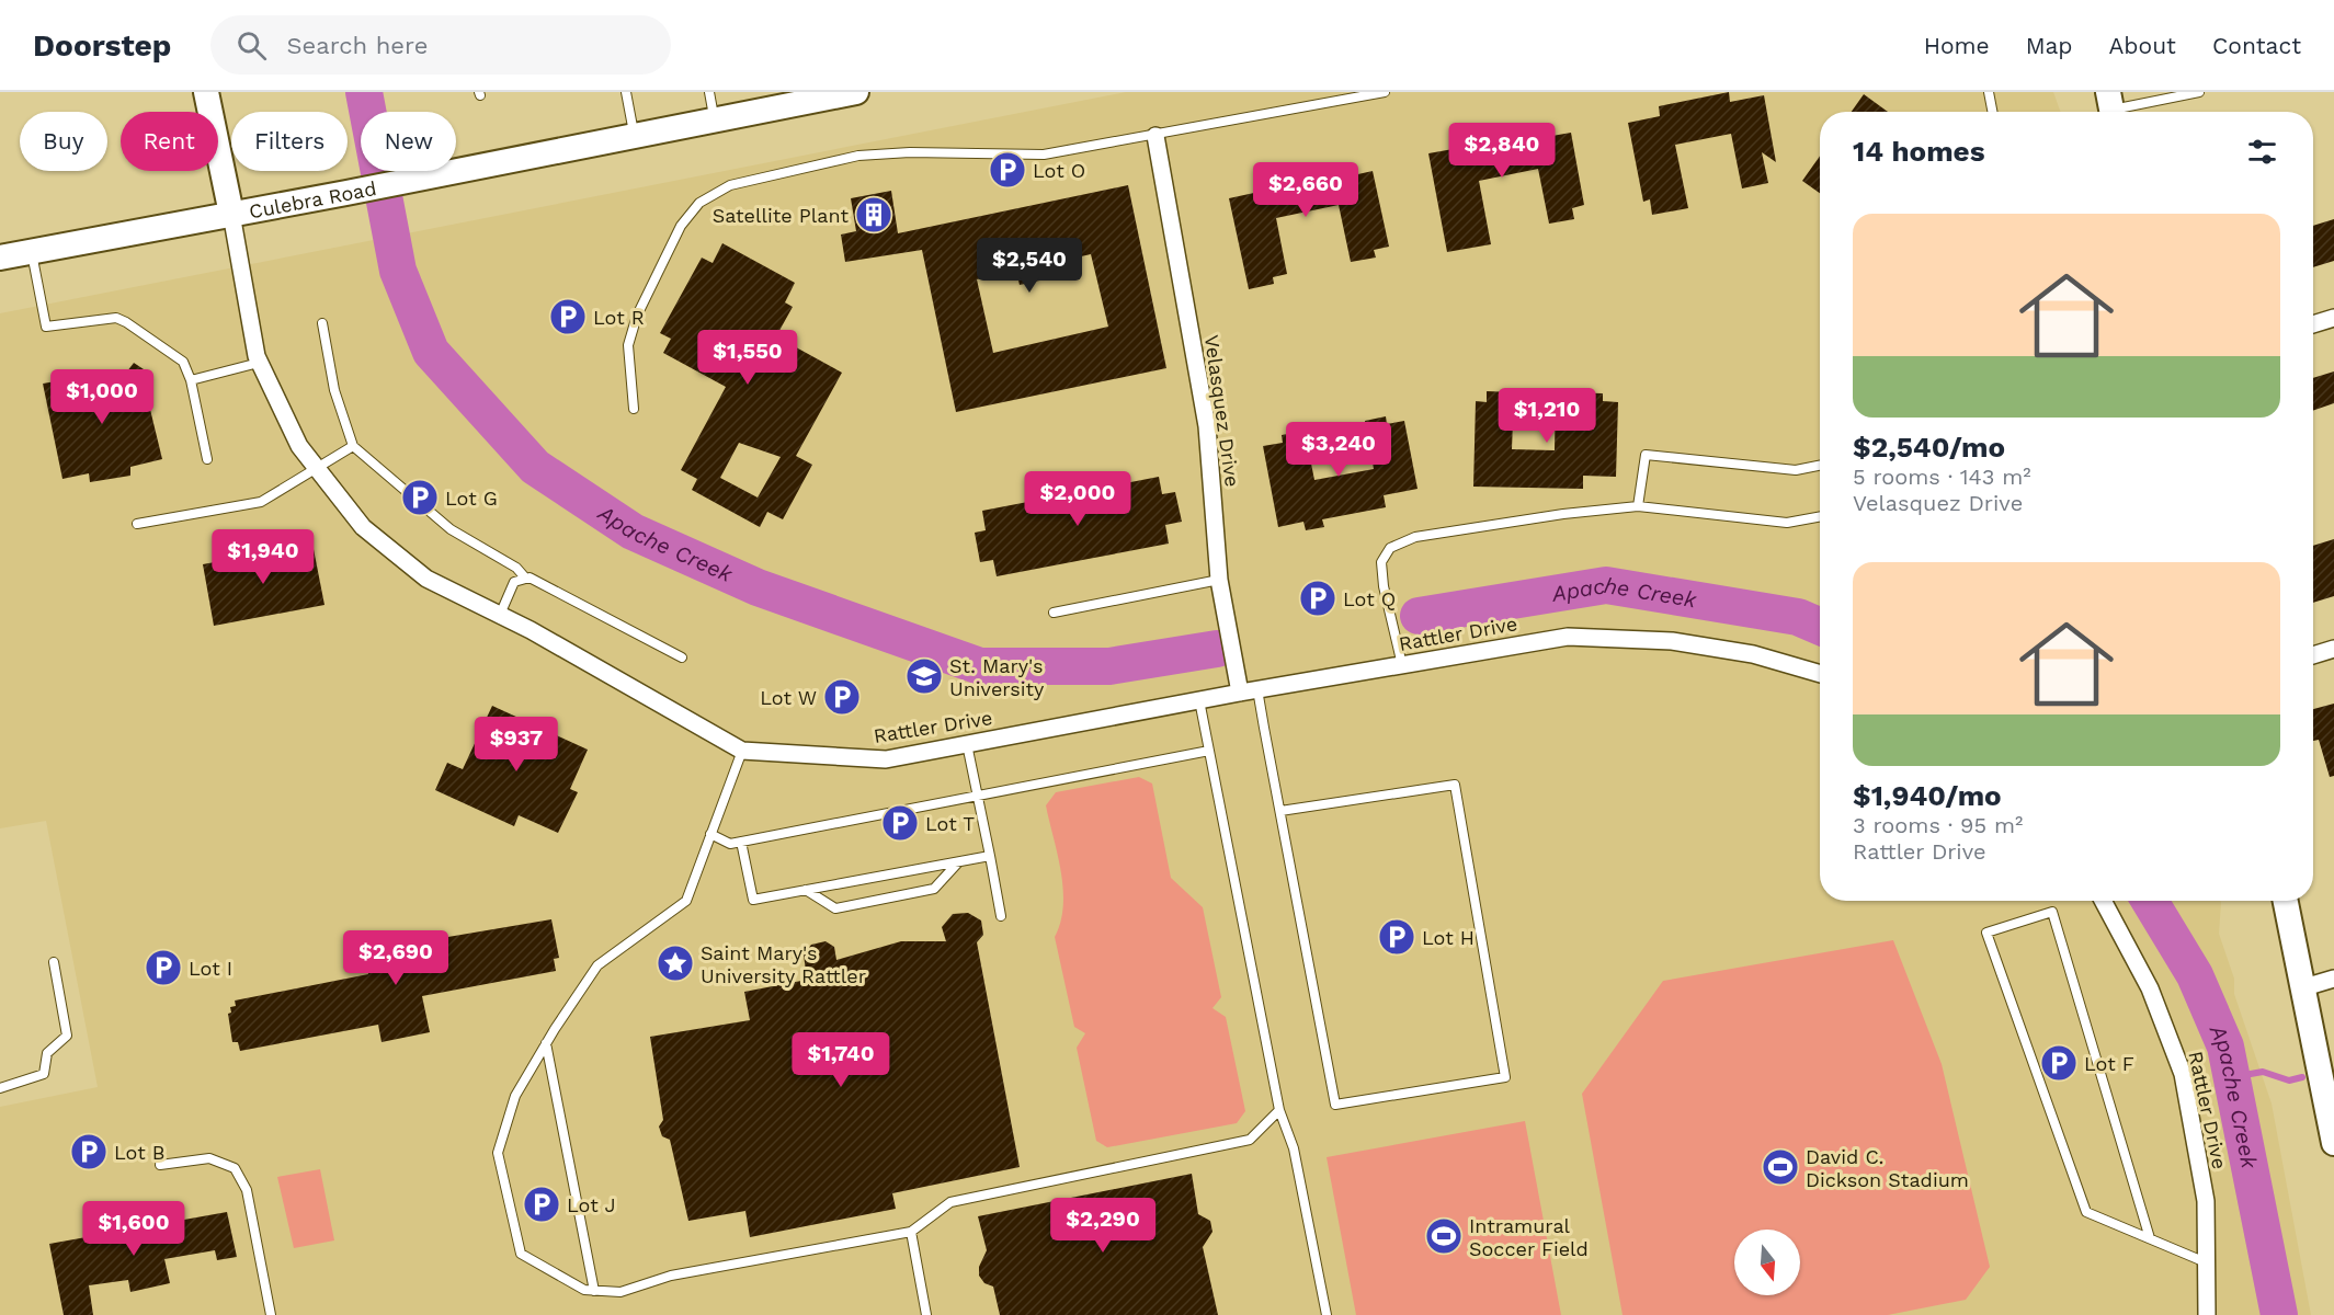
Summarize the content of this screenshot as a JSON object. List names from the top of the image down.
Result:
{
  "streets": {
    "main road": ["Culebra Road"],
    "street": ["Velasquez Drive", "Rattler Drive"]
  },
  "crossings": [
    ["Culebra Road", "Rattler Drive"],
    ["Velasquez Drive", "Rattler Drive"]
  ],
  "water": ["Apache Creek"],
  "places": {
    "parking": [
      "Lot O",
      "Lot R",
      "Lot G",
      "Lot Q",
      "Lot W",
      "Lot T",
      "Lot H",
      "Lot I",
      "Lot F",
      "Lot B",
      "Lot J"
    ],
    "building": ["Satellite Plant"],
    "school or university": ["St. Mary's University"],
    "place": ["Saint Mary's University Rattler"],
    "sports": ["David C. Dickson Stadium", "Intramural Soccer Field"]
  },
  "north": "bottom",
  "page": {
    "header": "Doorstep",
    "search": "Search here",
    "nav": [
      "Home",
      "Map",
      "About",
      "Contact"
    ],
    "chip": [
      "Buy",
      "Rent",
      "Filters",
      "New"
    ],
    "heading": "14 homes",
    "price": [
      "$2,840",
      "$2,660",
      "$2,540",
      "$1,550",
      "$1,000",
      "$1,210",
      "$3,240",
      "$2,000",
      "$1,940",
      "$937",
      "$2,690",
      "$1,740",
      "$2,290",
      "$1,600"
    ],
    "list": [
      {
        "name": "$2,540/mo",
        "note": "5 rooms · 143 m² · Velasquez Drive"
      },
      {
        "name": "$1,940/mo",
        "note": "3 rooms · 95 m² · Rattler Drive"
      }
    ]
  }
}
